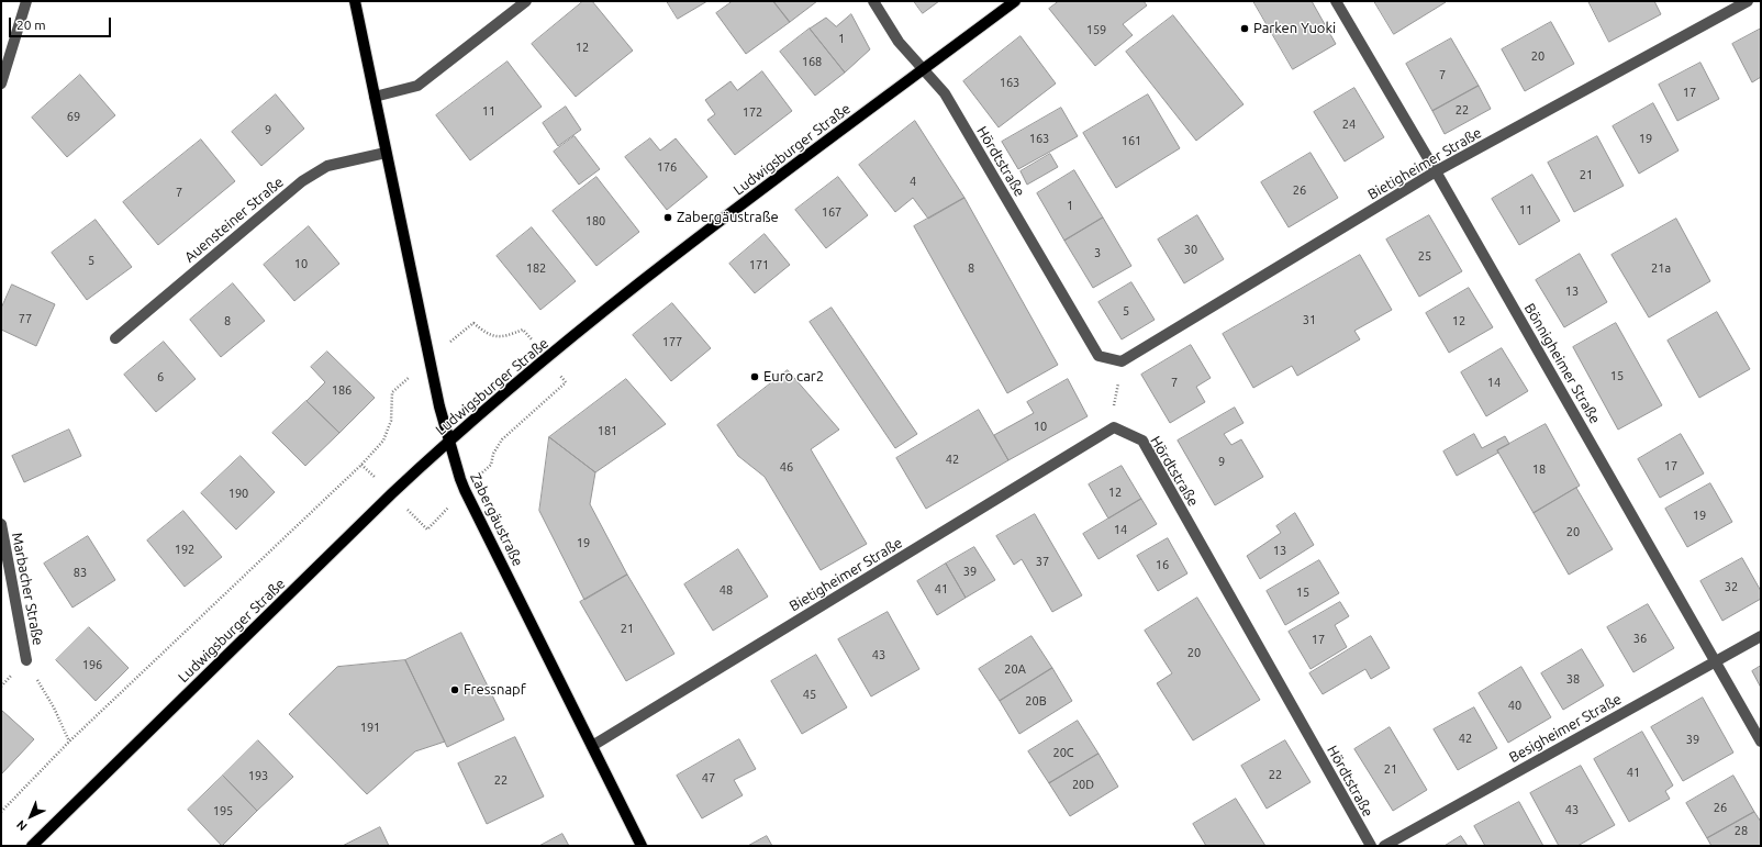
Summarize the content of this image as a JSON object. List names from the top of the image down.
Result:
{
  "streets": {
    "main road": ["Ludwigsburger Straße", "Zabergäustraße"],
    "street": [
      "Hördtstraße",
      "Bietigheimer Straße",
      "Auensteiner Straße",
      "Bönnigheimer Straße",
      "Marbacher Straße",
      "Besigheimer Straße"
    ]
  },
  "crossings": [
    ["Ludwigsburger Straße", "Hördtstraße"],
    ["Ludwigsburger Straße", "Zabergäustraße"],
    ["Hördtstraße", "Bietigheimer Straße"],
    ["Bietigheimer Straße", "Bönnigheimer Straße"],
    ["Bietigheimer Straße", "Zabergäustraße"],
    ["Auensteiner Straße", "Zabergäustraße"],
    ["Bönnigheimer Straße", "Besigheimer Straße"]
  ],
  "places": [
    "Parken Yuoki",
    "Zabergäustraße",
    "Euro car2",
    "Fressnapf"
  ],
  "house_numbers": [
    "159",
    "1",
    "12",
    "20",
    "168",
    "7",
    "163",
    "17",
    "22",
    "11",
    "172",
    "69",
    "24",
    "9",
    "163",
    "19",
    "161",
    "176",
    "21",
    "4",
    "26",
    "7",
    "1",
    "11",
    "167",
    "180",
    "30",
    "3",
    "25",
    "5",
    "10",
    "171",
    "182",
    "8",
    "21a",
    "13",
    "5",
    "77",
    "31",
    "8",
    "12",
    "177",
    "15",
    "6",
    "7",
    "14",
    "186",
    "10",
    "181",
    "42",
    "9",
    "17",
    "46",
    "18",
    "12",
    "190",
    "19",
    "14",
    "20",
    "19",
    "192",
    "13",
    "37",
    "16",
    "39",
    "83",
    "32",
    "41",
    "48",
    "15",
    "21",
    "36",
    "17",
    "20",
    "43",
    "196",
    "20A",
    "38",
    "45",
    "20B",
    "40",
    "191",
    "42",
    "39",
    "20C",
    "21",
    "41",
    "22",
    "193",
    "47",
    "22",
    "20D",
    "26",
    "43",
    "195",
    "28"
  ],
  "scale_bar": "20 m",
  "north": "bottom left"
}
